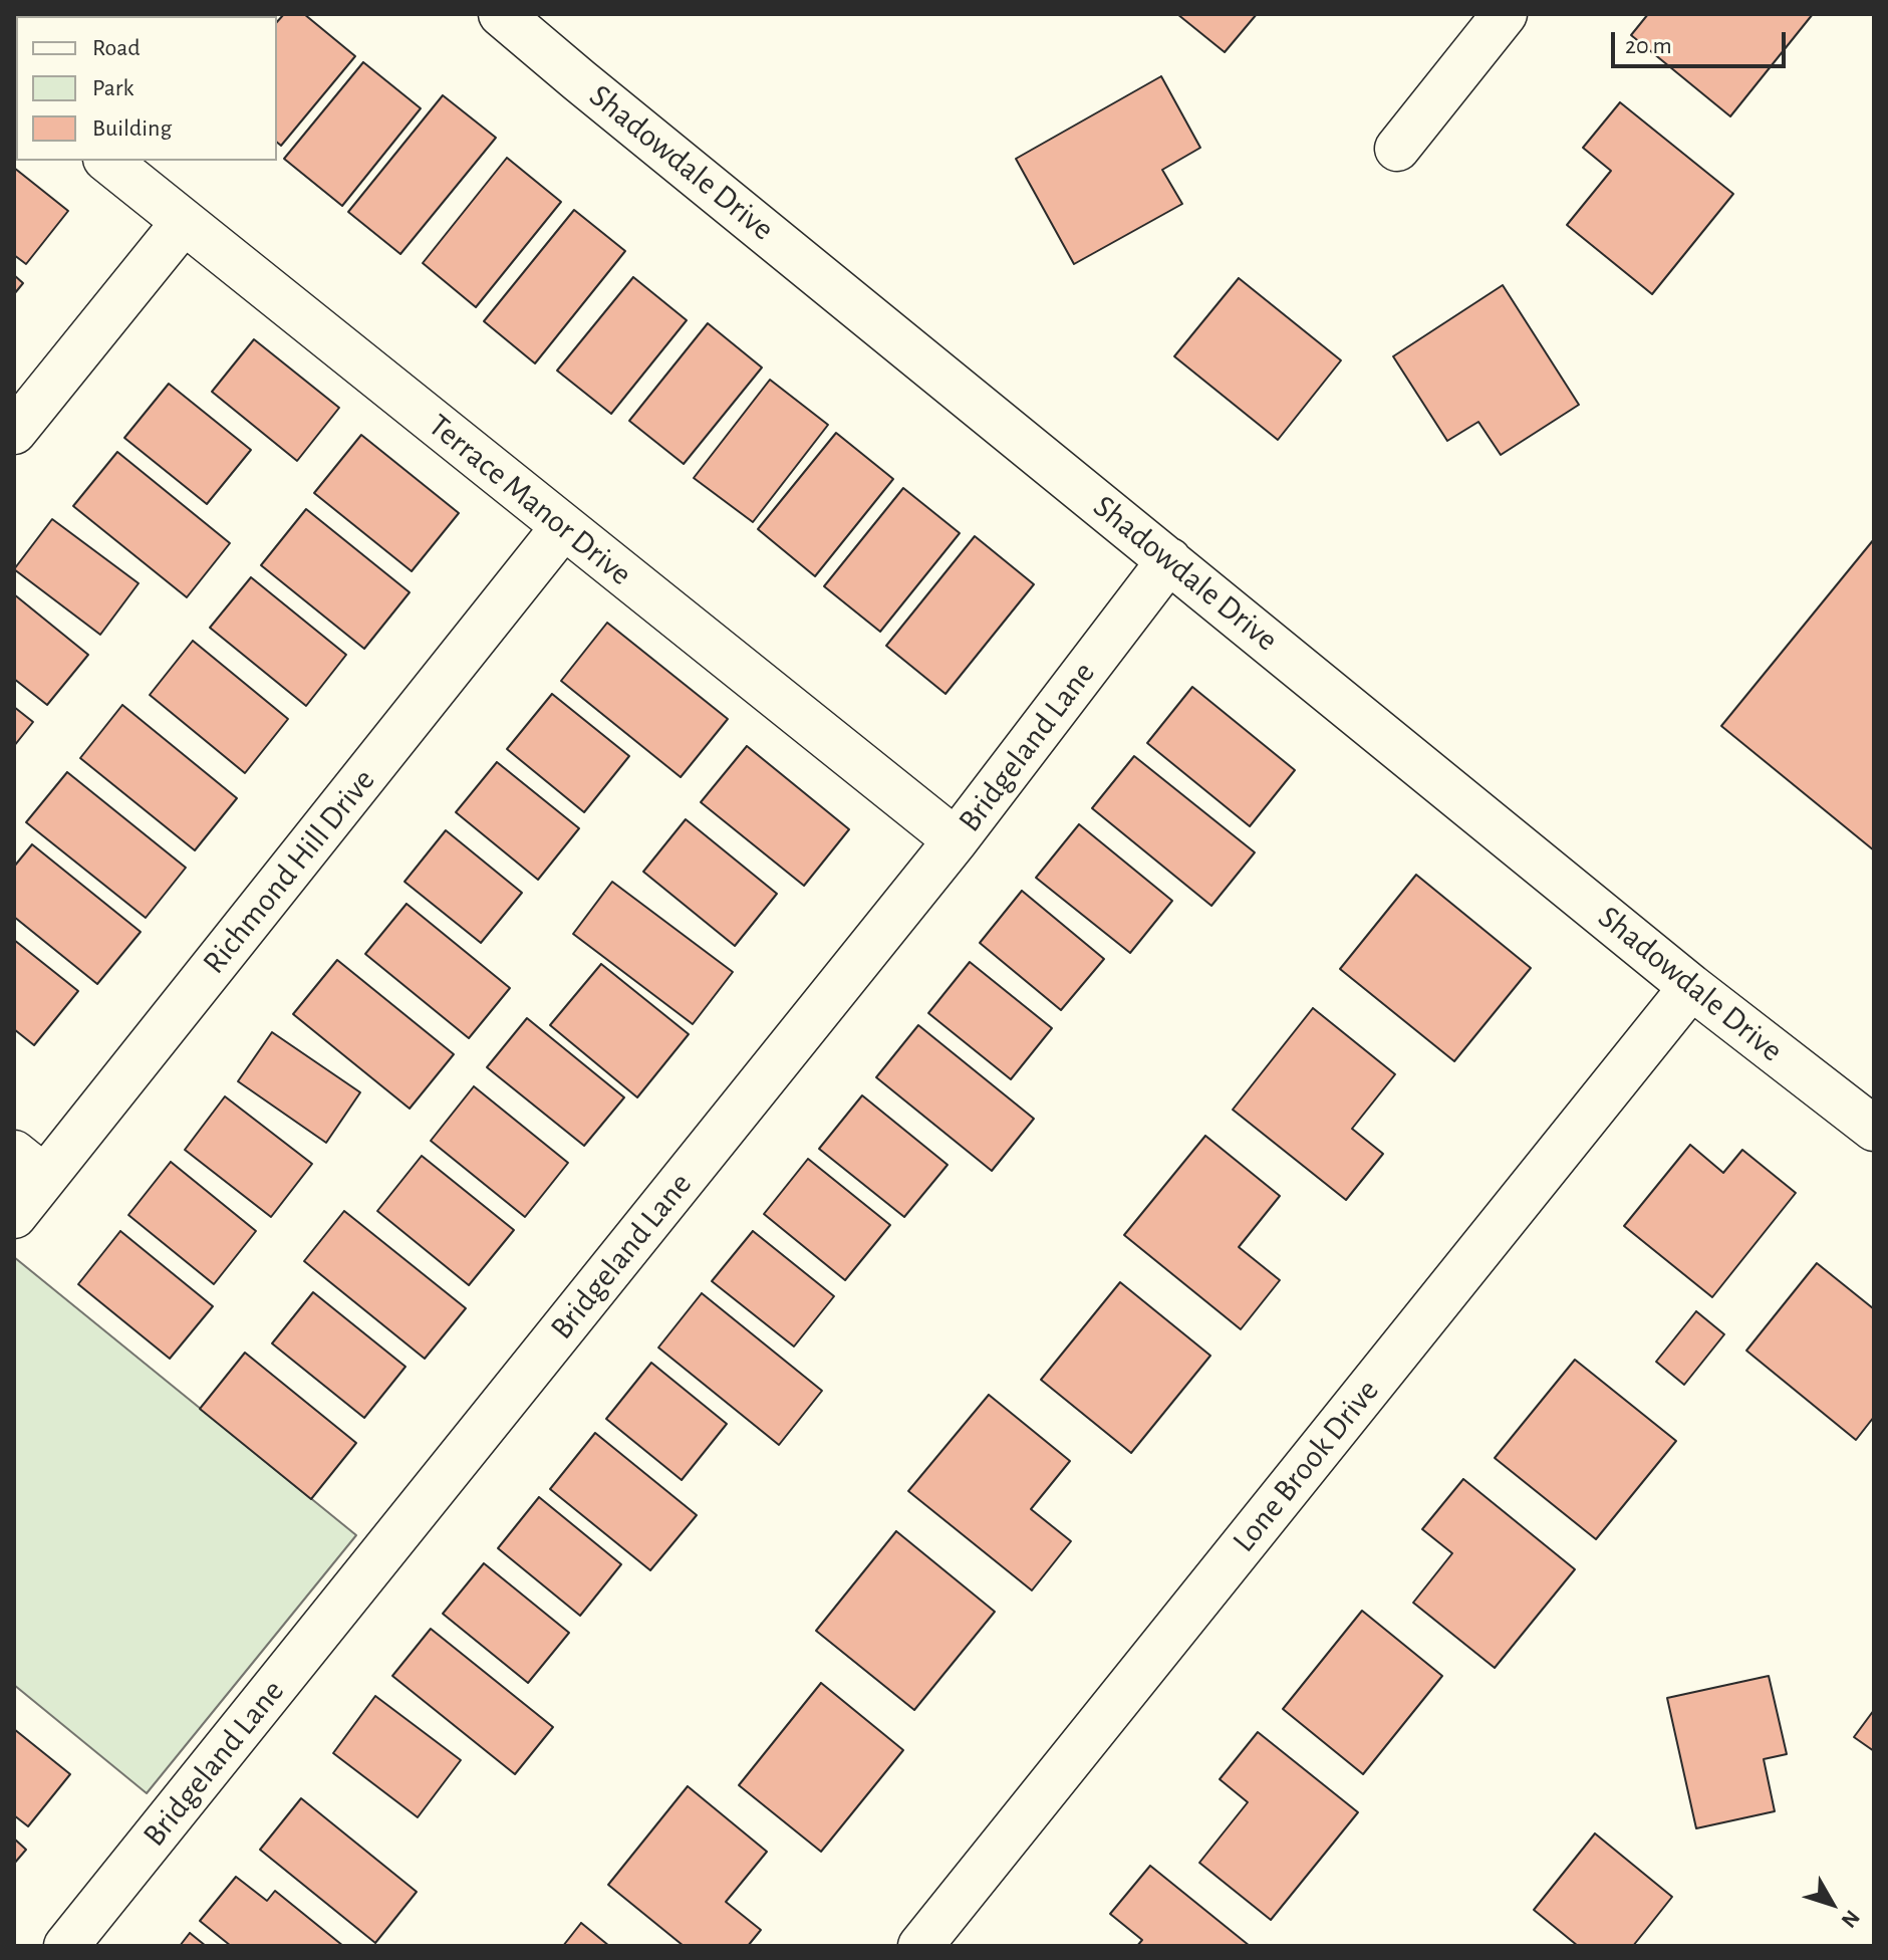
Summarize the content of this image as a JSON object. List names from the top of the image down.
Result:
{
  "streets": {
    "street": [
      "Shadowdale Drive",
      "Terrace Manor Drive",
      "Bridgeland Lane",
      "Richmond Hill Drive",
      "Lone Brook Drive"
    ]
  },
  "crossings": [
    ["Shadowdale Drive", "Bridgeland Lane"],
    ["Shadowdale Drive", "Lone Brook Drive"],
    ["Terrace Manor Drive", "Bridgeland Lane"],
    ["Terrace Manor Drive", "Richmond Hill Drive"]
  ],
  "legend": ["Road", "Park", "Building"],
  "scale_bar": "20 m",
  "north": "bottom right"
}
